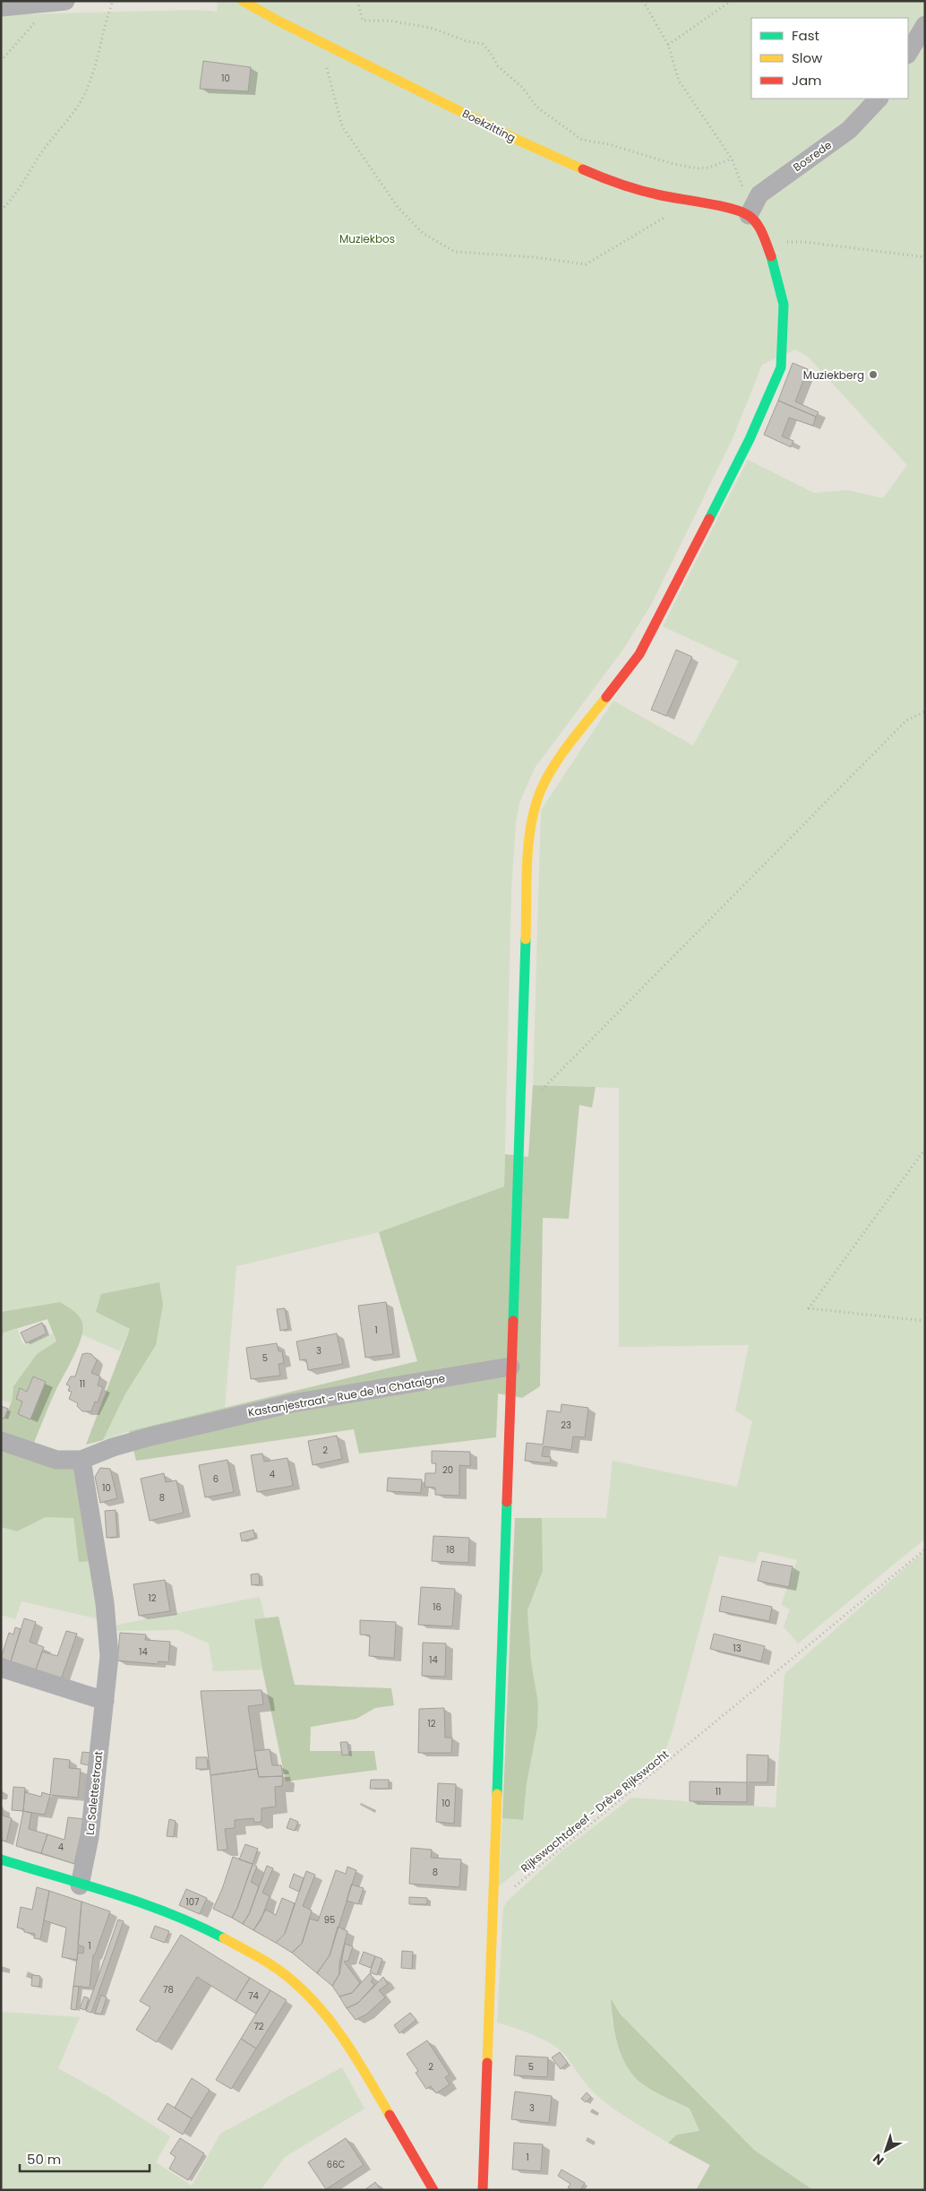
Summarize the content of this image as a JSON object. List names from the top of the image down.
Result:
{
  "streets": {
    "street": [
      "Boekzitting",
      "Bosrede",
      "Kastanjestraat - Rue de la Chataigne",
      "La Salettestraat"
    ],
    "path": ["Rijkswachtdreef - Drève Rijkswacht"]
  },
  "crossings": [
    ["Boekzitting", "Bosrede"],
    ["Kastanjestraat - Rue de la Chataigne", "La Salettestraat"]
  ],
  "parks": ["Muziekbos"],
  "places": ["Muziekberg"],
  "house_numbers": [
    "10",
    "1",
    "3",
    "5",
    "11",
    "23",
    "2",
    "20",
    "4",
    "6",
    "10",
    "8",
    "18",
    "12",
    "16",
    "13",
    "14",
    "14",
    "12",
    "11",
    "10",
    "4",
    "8",
    "107",
    "95",
    "1",
    "78",
    "74",
    "72",
    "2",
    "5",
    "3",
    "1",
    "66C"
  ],
  "legend": ["Fast", "Slow", "Jam"],
  "scale_bar": "50 m",
  "north": "bottom left"
}
